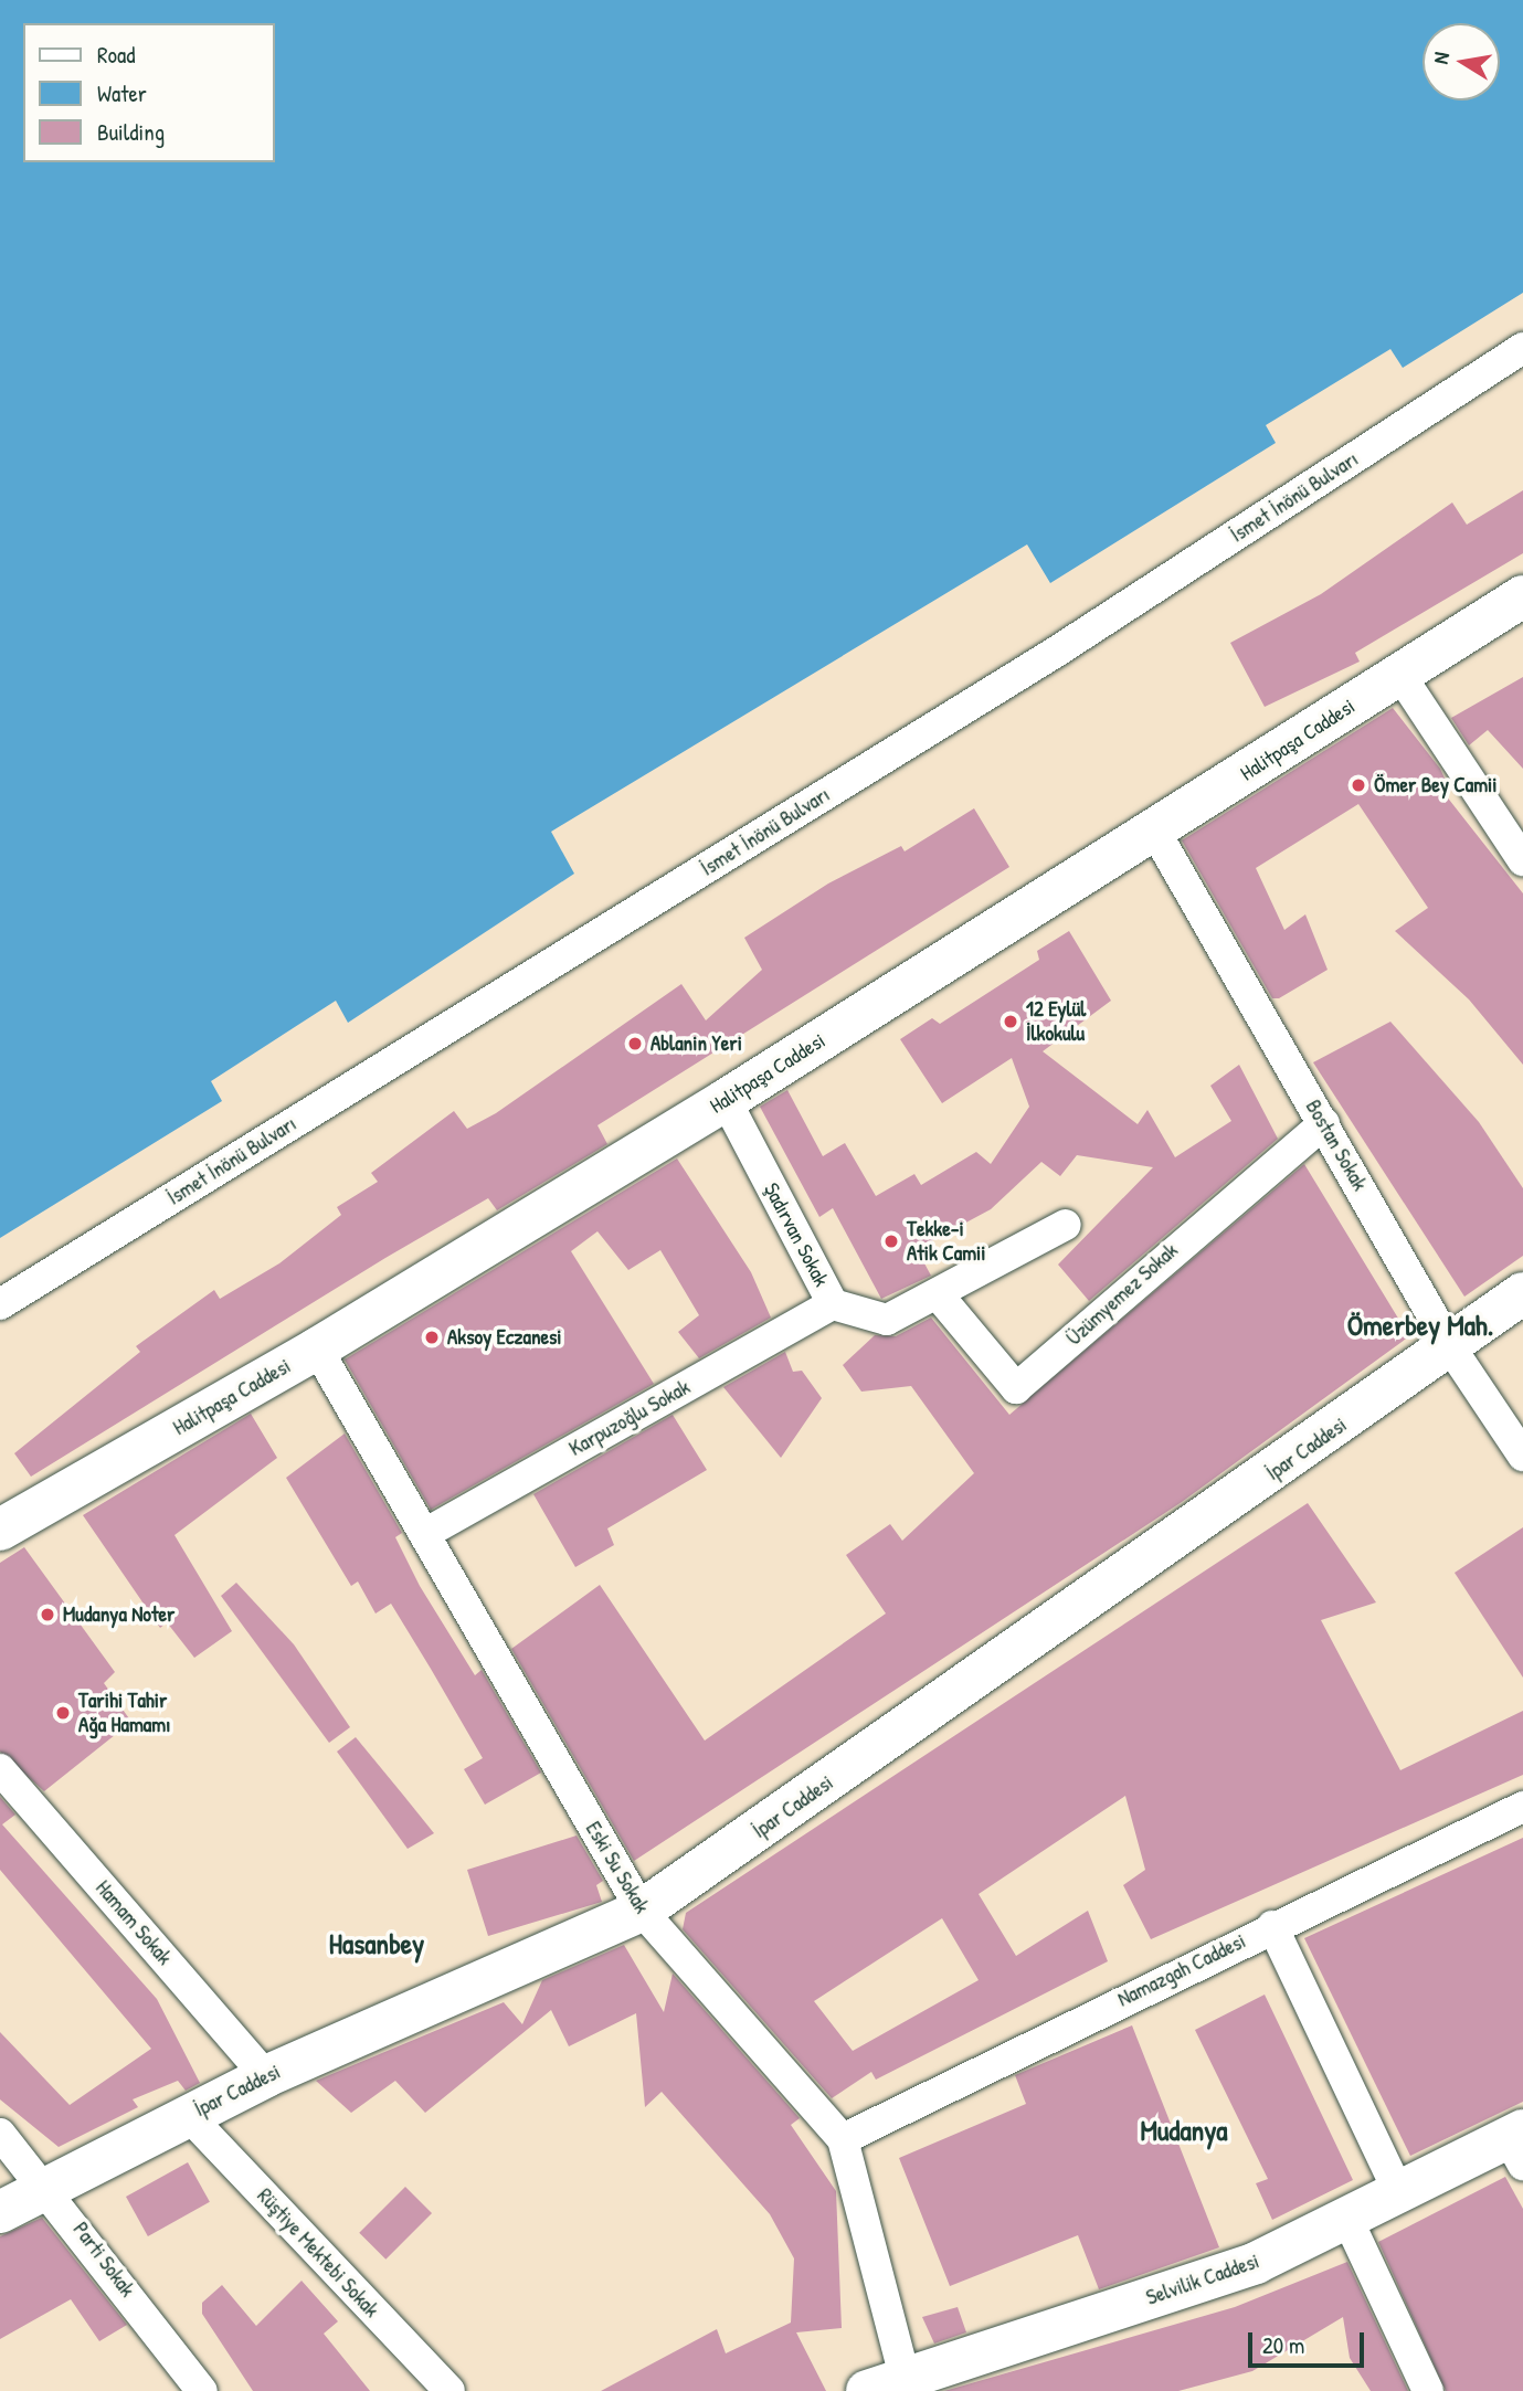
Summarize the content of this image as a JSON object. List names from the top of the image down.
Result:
{
  "streets": {
    "main road": ["Halitpaşa Caddesi", "İpar Caddesi", "Selvilik Caddesi"],
    "street": [
      "İsmet İnönü Bulvarı",
      "Bostan Sokak",
      "Şadırvan Sokak",
      "Üzümyemez Sokak",
      "Karpuzoğlu Sokak",
      "Eski Su Sokak",
      "Hamam Sokak",
      "Namazgah Caddesi",
      "Rüştiye Mektebi Sokak",
      "Parti Sokak"
    ]
  },
  "crossings": [
    ["Halitpaşa Caddesi", "Bostan Sokak"],
    ["Halitpaşa Caddesi", "Şadırvan Sokak"],
    ["Halitpaşa Caddesi", "Eski Su Sokak"],
    ["Bostan Sokak", "Üzümyemez Sokak"],
    ["Bostan Sokak", "İpar Caddesi"],
    ["Şadırvan Sokak", "Üzümyemez Sokak"],
    ["Şadırvan Sokak", "Karpuzoğlu Sokak"],
    ["Karpuzoğlu Sokak", "Eski Su Sokak"],
    ["İpar Caddesi", "Eski Su Sokak"],
    ["İpar Caddesi", "Hamam Sokak"],
    ["İpar Caddesi", "Rüştiye Mektebi Sokak"],
    ["İpar Caddesi", "Parti Sokak"],
    ["Eski Su Sokak", "Namazgah Caddesi"],
    ["Eski Su Sokak", "Selvilik Caddesi"]
  ],
  "districts": ["Ömerbey Mah.", "Hasanbey", "Mudanya"],
  "places": [
    "Ömer Bey Camii",
    "12 Eylül İlkokulu",
    "Ablanin Yeri",
    "Tekke-i Atik Camii",
    "Aksoy Eczanesi",
    "Mudanya Noter",
    "Tarihi Tahir Ağa Hamamı"
  ],
  "legend": ["Road", "Water", "Building"],
  "scale_bar": "20 m",
  "north": "left"
}
